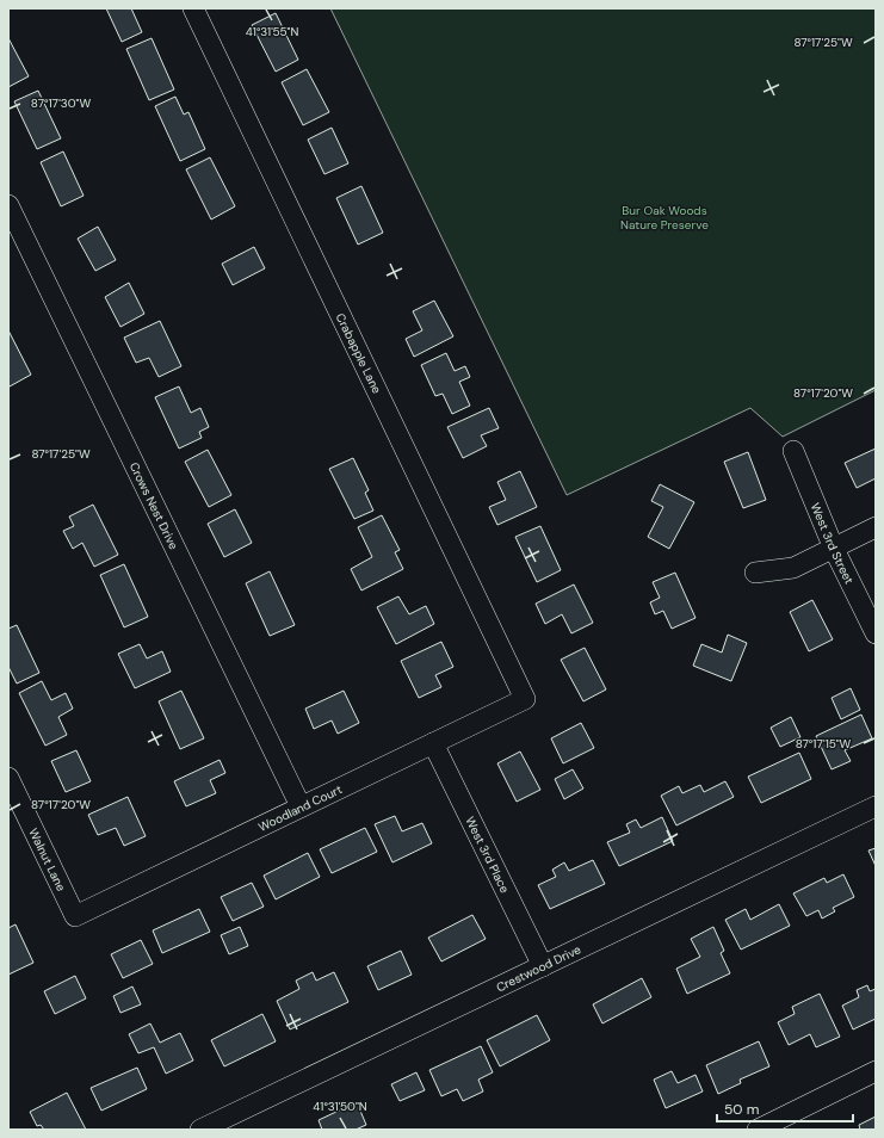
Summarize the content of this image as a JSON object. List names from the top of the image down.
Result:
{
  "streets": {
    "street": [
      "Crabapple Lane",
      "Crows Nest Drive",
      "West 3rd Street",
      "Woodland Court",
      "West 3rd Place",
      "Walnut Lane",
      "Crestwood Drive"
    ]
  },
  "crossings": [
    ["Crabapple Lane", "Woodland Court"],
    ["Crows Nest Drive", "Woodland Court"],
    ["Woodland Court", "West 3rd Place"],
    ["Woodland Court", "Walnut Lane"],
    ["West 3rd Place", "Crestwood Drive"]
  ],
  "parks": ["Bur Oak Woods Nature Preserve"],
  "scale_bar": "50 m",
  "coordinates": [
    "41°31'55\"N",
    "87°17'25\"W",
    "87°17'30\"W",
    "87°17'20\"W",
    "87°17'15\"W",
    "41°31'50\"N"
  ]
}
